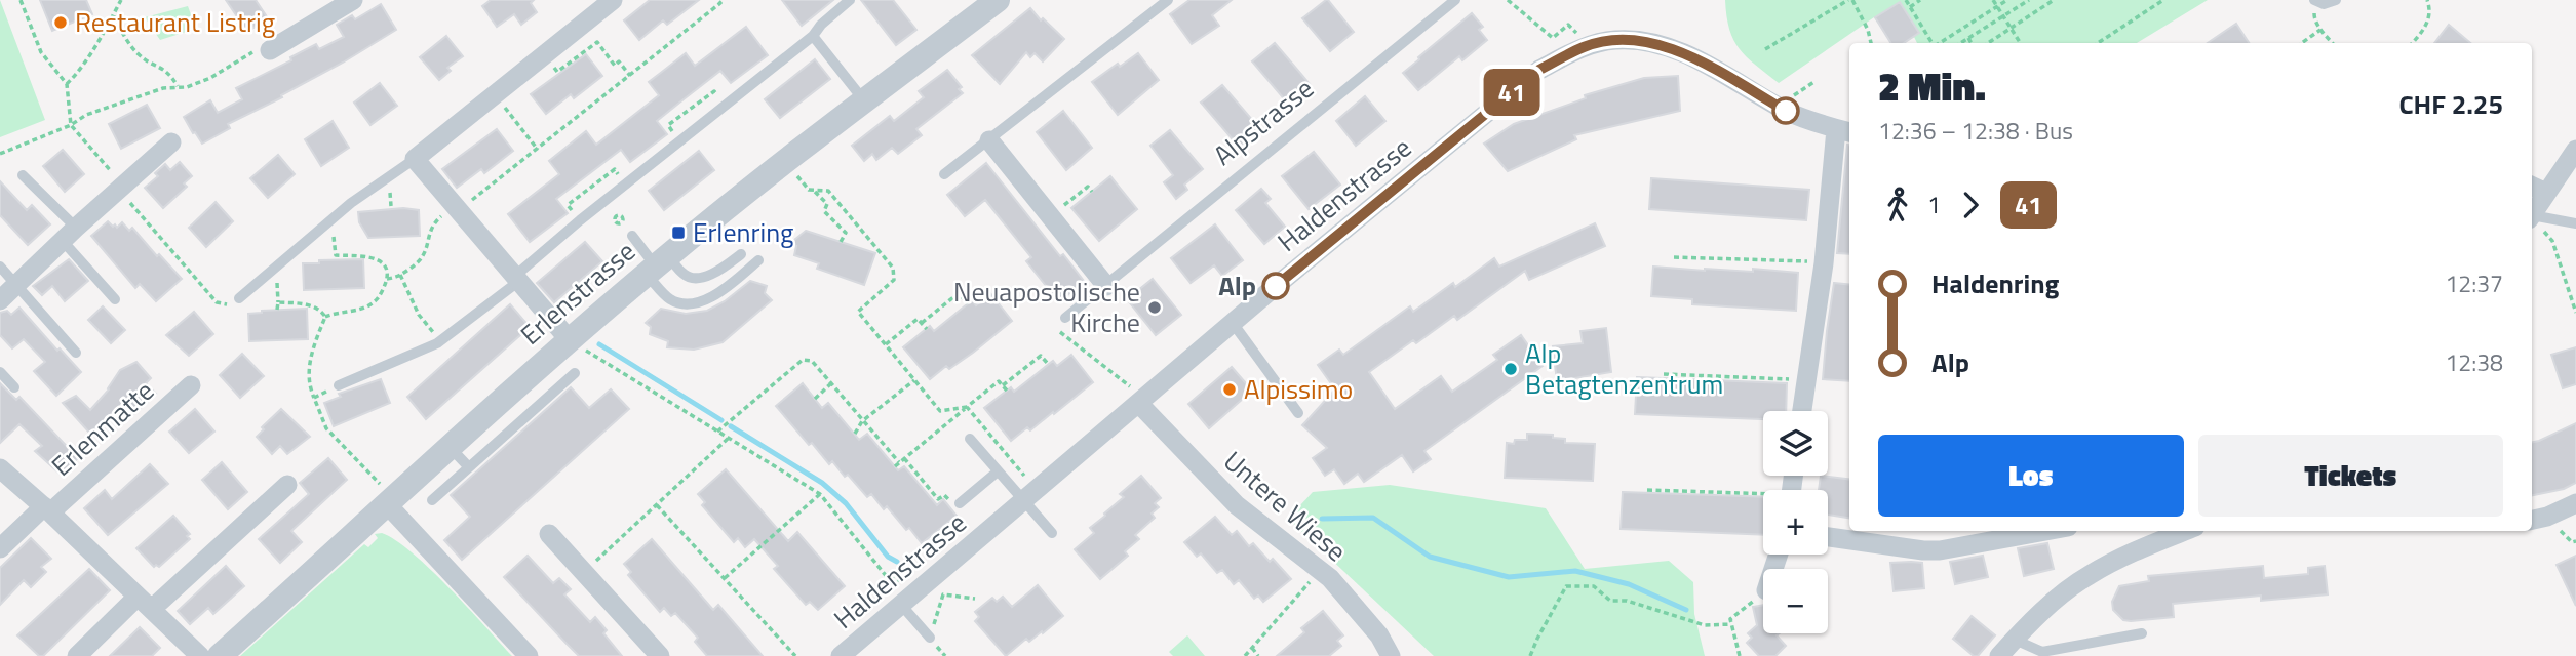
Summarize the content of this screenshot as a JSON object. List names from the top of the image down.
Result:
{
  "streets": {
    "street": [
      "Haldenstrasse",
      "Erlenstrasse",
      "Erlenmatte",
      "Untere Wiese"
    ],
    "lane": ["Alpstrasse"]
  },
  "crossings": [
    ["Haldenstrasse", "Untere Wiese"]
  ],
  "places": {
    "other": [
      "Restaurant Listrig",
      "Alp",
      "Neuapostolische Kirche",
      "Alp Betagtenzentrum",
      "Alpissimo"
    ],
    "transit": ["Erlenring"]
  },
  "lines": ["bus line 41"],
  "page": {
    "on_map": "41",
    "heading": ["2 Min.", "12:36 – 12:38 · Bus", "CHF 2.25"],
    "legs": ["1", "41"],
    "list": [
      {
        "name": "Haldenring",
        "value": "12:37"
      },
      {
        "name": "Alp",
        "value": "12:38"
      }
    ],
    "map_buttons": ["+", "−"],
    "buttons": ["Los", "Tickets"]
  }
}
